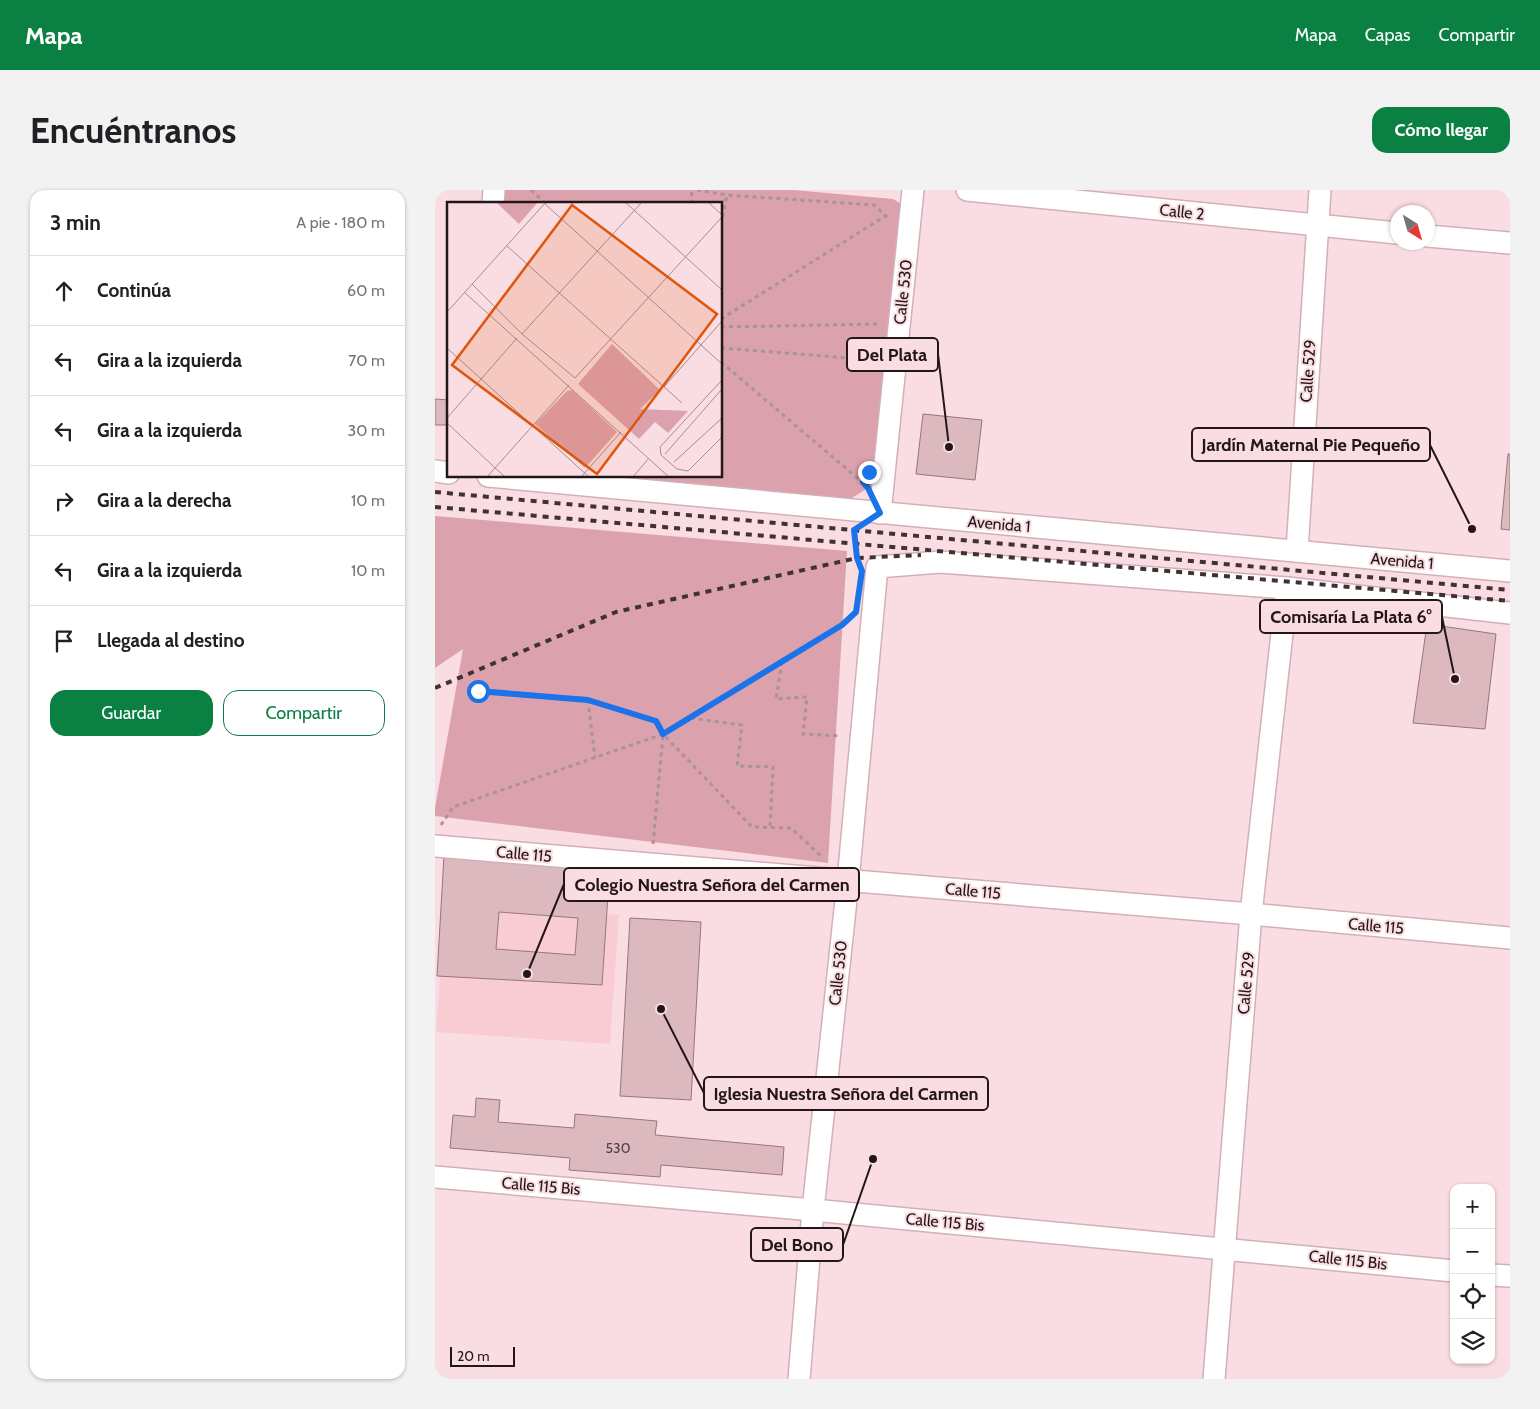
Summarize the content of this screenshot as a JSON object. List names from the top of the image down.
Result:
{
  "streets": {
    "street": [
      "Calle 2",
      "Calle 530",
      "Calle 529",
      "Avenida 1",
      "Calle 115",
      "Calle 115 Bis"
    ]
  },
  "crossings": [
    ["Calle 2", "Calle 529"],
    ["Calle 530", "Avenida 1"],
    ["Calle 530", "Calle 115"],
    ["Calle 530", "Calle 115 Bis"],
    ["Calle 529", "Avenida 1"],
    ["Calle 529", "Calle 115"],
    ["Calle 529", "Calle 115 Bis"]
  ],
  "places": [
    "Del Plata",
    "Jardín Maternal Pie Pequeño",
    "Comisaría La Plata 6°",
    "Colegio Nuestra Señora del Carmen",
    "Iglesia Nuestra Señora del Carmen",
    "Del Bono"
  ],
  "house_numbers": ["530"],
  "scale_bar": "20 m",
  "north": "bottom right",
  "page": {
    "header": "Mapa",
    "nav": ["Mapa", "Capas", "Compartir"],
    "buttons": [
      "Cómo llegar",
      ["Guardar", "Compartir"]
    ],
    "title": "Encuéntranos",
    "heading": ["3 min", "A pie · 180 m"],
    "list": [
      ["Continúa", "60 m"],
      ["Gira a la izquierda", "70 m"],
      ["Gira a la izquierda", "30 m"],
      ["Gira a la derecha", "10 m"],
      ["Gira a la izquierda", "10 m"],
      "Llegada al destino"
    ],
    "map_buttons": ["+", "−"],
    "scale": "20 m"
  }
}
